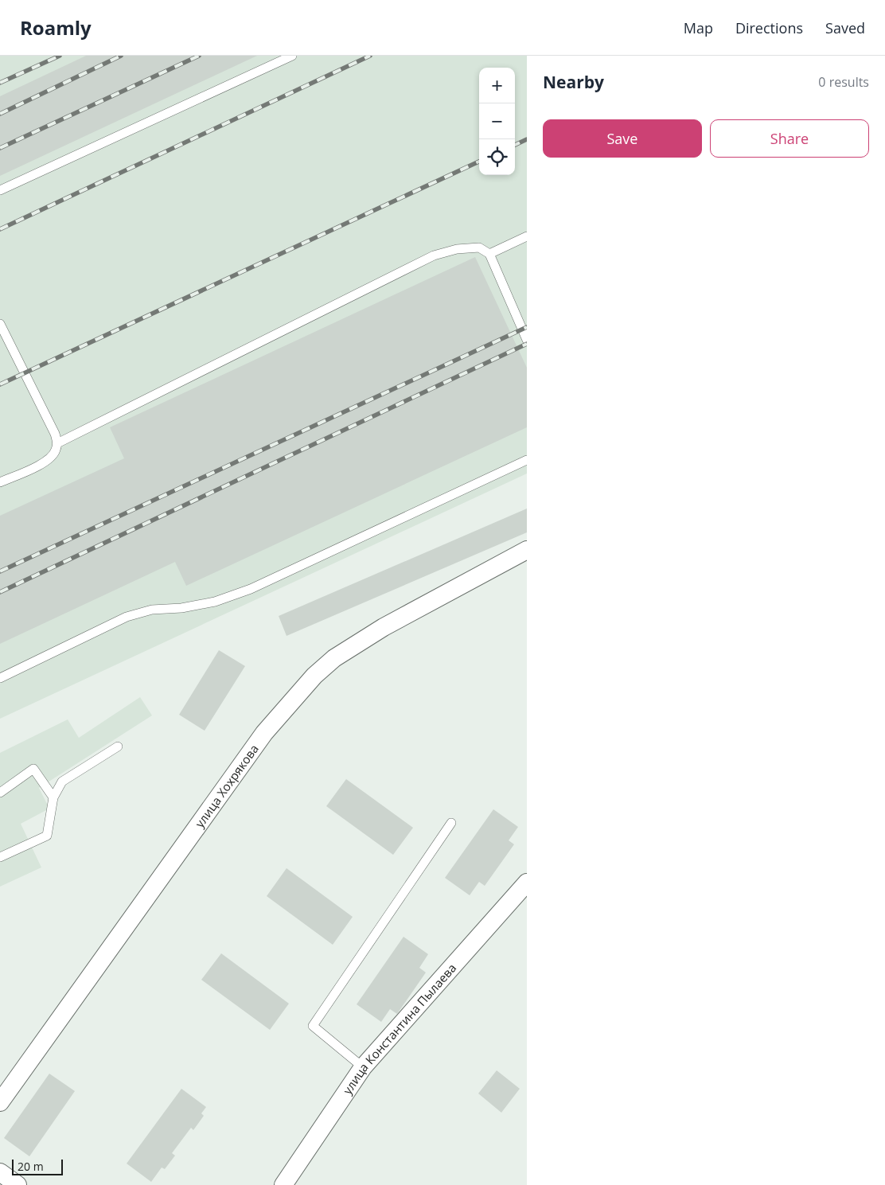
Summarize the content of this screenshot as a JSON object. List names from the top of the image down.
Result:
{
  "streets": {
    "street": ["улица Хохрякова", "улица Константина Пылаева"]
  },
  "scale_bar": "20 m",
  "page": {
    "header": "Roamly",
    "nav": ["Map", "Directions", "Saved"],
    "heading": ["Nearby", "0 results"],
    "map_buttons": ["+", "−"],
    "buttons": ["Save", "Share"],
    "scale": "20 m"
  }
}
